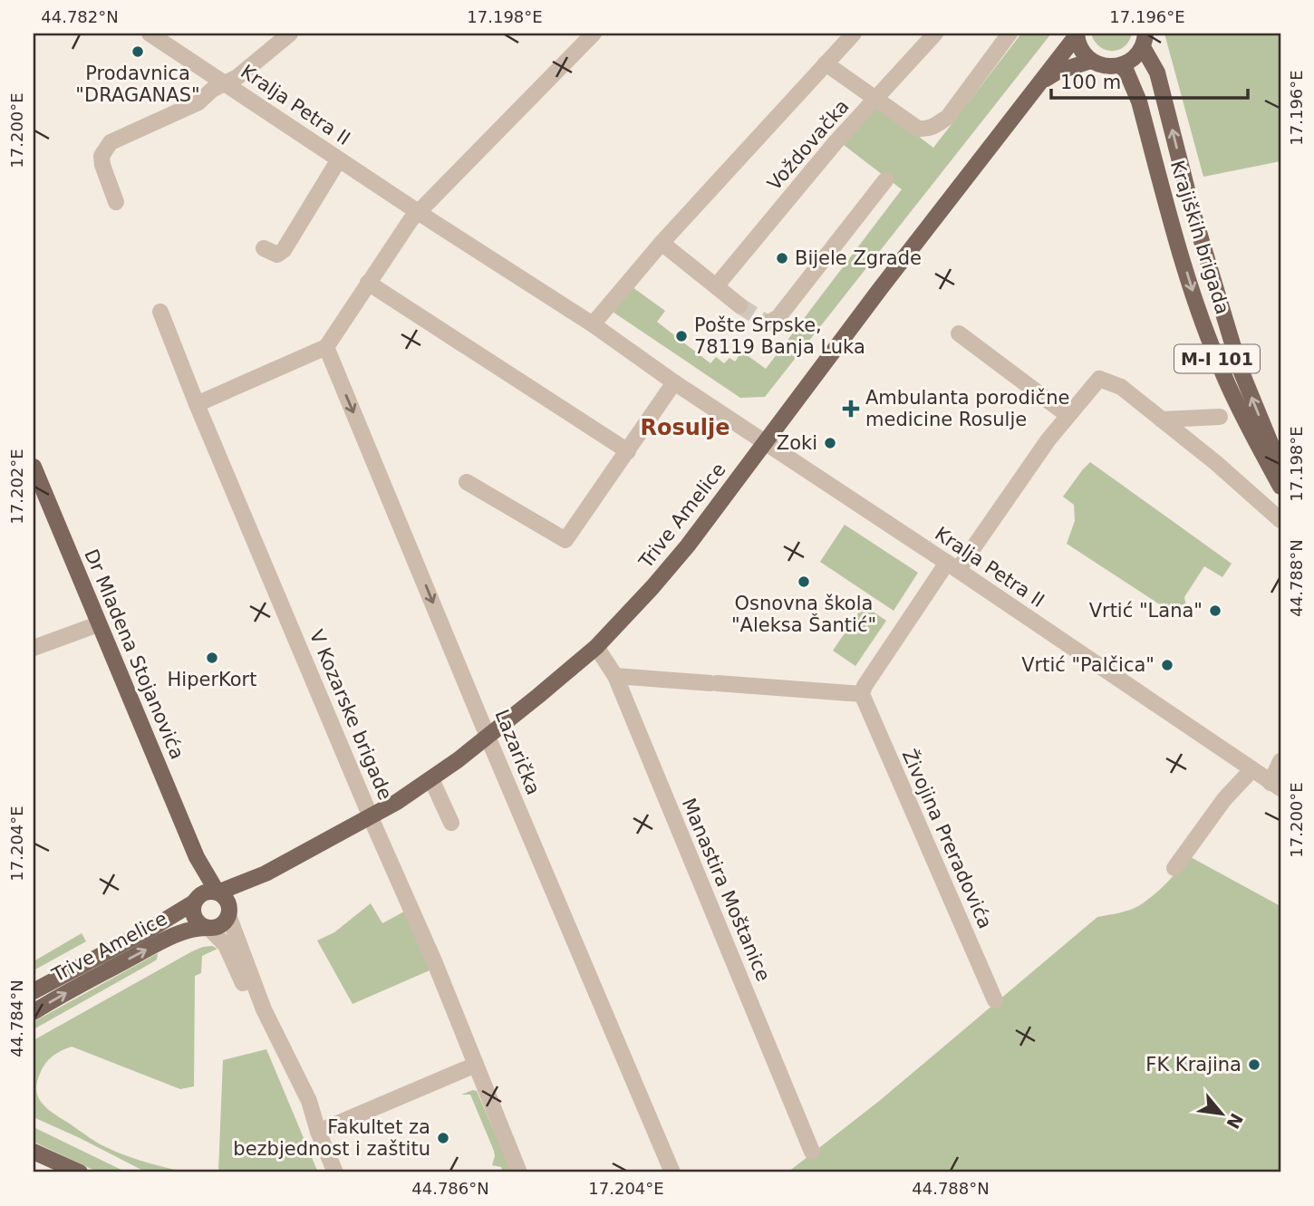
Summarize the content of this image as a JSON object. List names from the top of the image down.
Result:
{
  "streets": {
    "main road": [
      "Krajiških brigada",
      "M-I 101",
      "Trive Amelice",
      "Dr Mladena Stojanovića"
    ],
    "street": [
      "Kralja Petra II",
      "Voždovačka",
      "V Kozarske brigade",
      "Lazarička",
      "Živojina Preradovića",
      "Manastira Moštanice"
    ]
  },
  "crossings": [
    ["Kralja Petra II", "Trive Amelice"],
    ["Trive Amelice", "Dr Mladena Stojanovića"],
    ["Trive Amelice", "V Kozarske brigade"],
    ["Trive Amelice", "Lazarička"],
    ["Trive Amelice", "Manastira Moštanice"]
  ],
  "one_way": ["Lazarička"],
  "districts": ["Rosulje"],
  "places": {
    "other": [
      "Prodavnica \"DRAGANAS\"",
      "Bijele Zgrade",
      "Pošte Srpske, 78119 Banja Luka",
      "Zoki",
      "Osnovna škola \"Aleksa Šantić\"",
      "Vrtić \"Lana\"",
      "HiperKort",
      "Vrtić \"Palčica\"",
      "FK Krajina",
      "Fakultet za bezbjednost i zaštitu"
    ],
    "health": ["Ambulanta porodične medicine Rosulje"]
  },
  "scale_bar": "100 m",
  "north": "bottom right",
  "coordinates": [
    "44.782°N",
    "17.198°E",
    "17.196°E",
    "17.200°E",
    "17.202°E",
    "44.788°N",
    "17.204°E",
    "44.784°N",
    "44.786°N"
  ]
}
